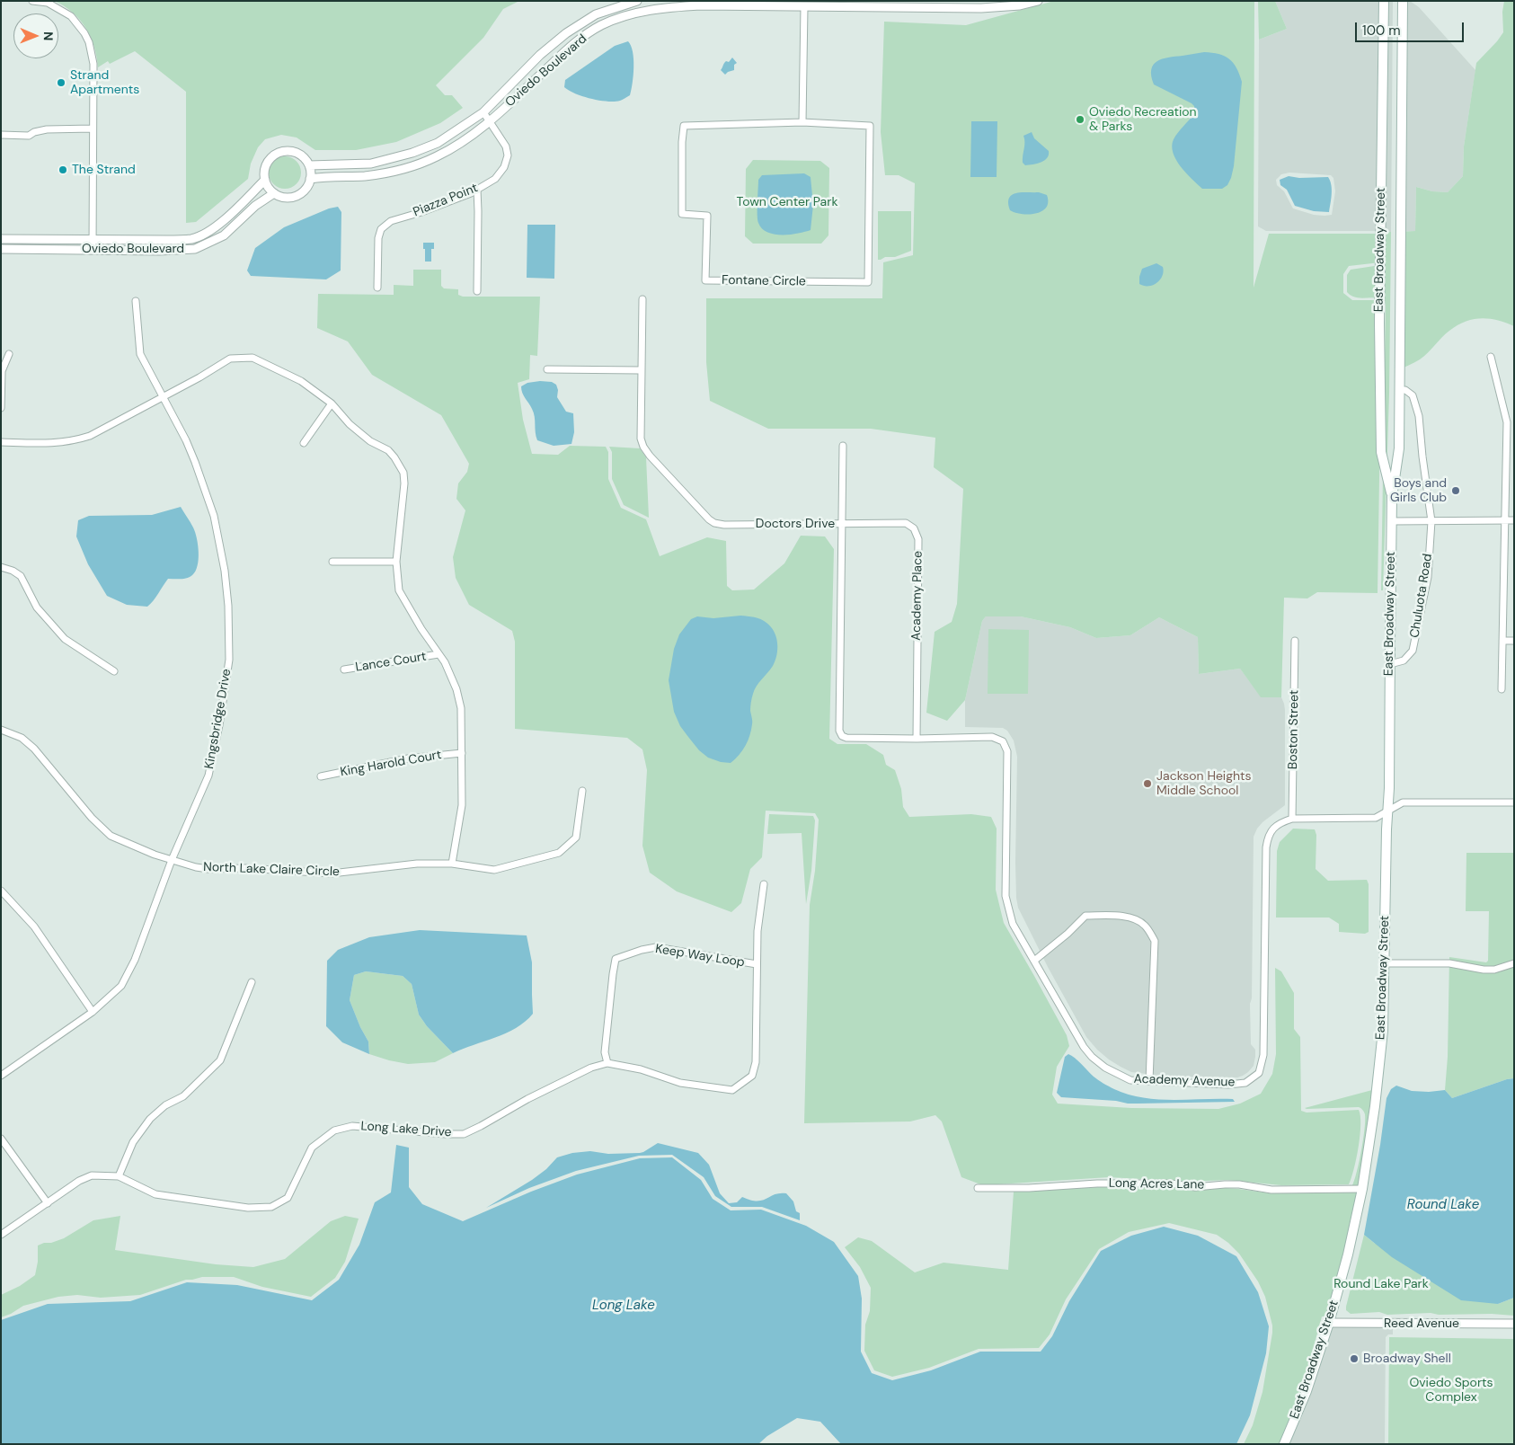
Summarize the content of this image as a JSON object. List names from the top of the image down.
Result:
{
  "streets": {
    "main road": ["East Broadway Street"],
    "street": [
      "Oviedo Boulevard",
      "Piazza Point",
      "Fontane Circle",
      "Doctors Drive",
      "Academy Place",
      "Chuluota Road",
      "Lance Court",
      "Kingsbridge Drive",
      "Boston Street",
      "King Harold Court",
      "North Lake Claire Circle",
      "Keep Way Loop",
      "Academy Avenue",
      "Long Lake Drive",
      "Long Acres Lane",
      "Reed Avenue"
    ]
  },
  "crossings": [
    ["Oviedo Boulevard", "Piazza Point"],
    ["East Broadway Street", "Chuluota Road"],
    ["East Broadway Street", "Academy Avenue"],
    ["East Broadway Street", "Long Acres Lane"],
    ["East Broadway Street", "Reed Avenue"],
    ["Doctors Drive", "Academy Place"],
    ["Doctors Drive", "Academy Avenue"],
    ["Academy Place", "Academy Avenue"],
    ["Kingsbridge Drive", "North Lake Claire Circle"],
    ["Boston Street", "Academy Avenue"],
    ["Keep Way Loop", "Long Lake Drive"]
  ],
  "water": ["Round Lake", "Long Lake"],
  "parks": ["Town Center Park", "Round Lake Park", "Oviedo Sports Complex"],
  "places": [
    "Strand Apartments",
    "Oviedo Recreation & Parks",
    "The Strand",
    "Boys and Girls Club",
    "Jackson Heights Middle School",
    "Broadway Shell"
  ],
  "scale_bar": "100 m",
  "north": "right"
}
